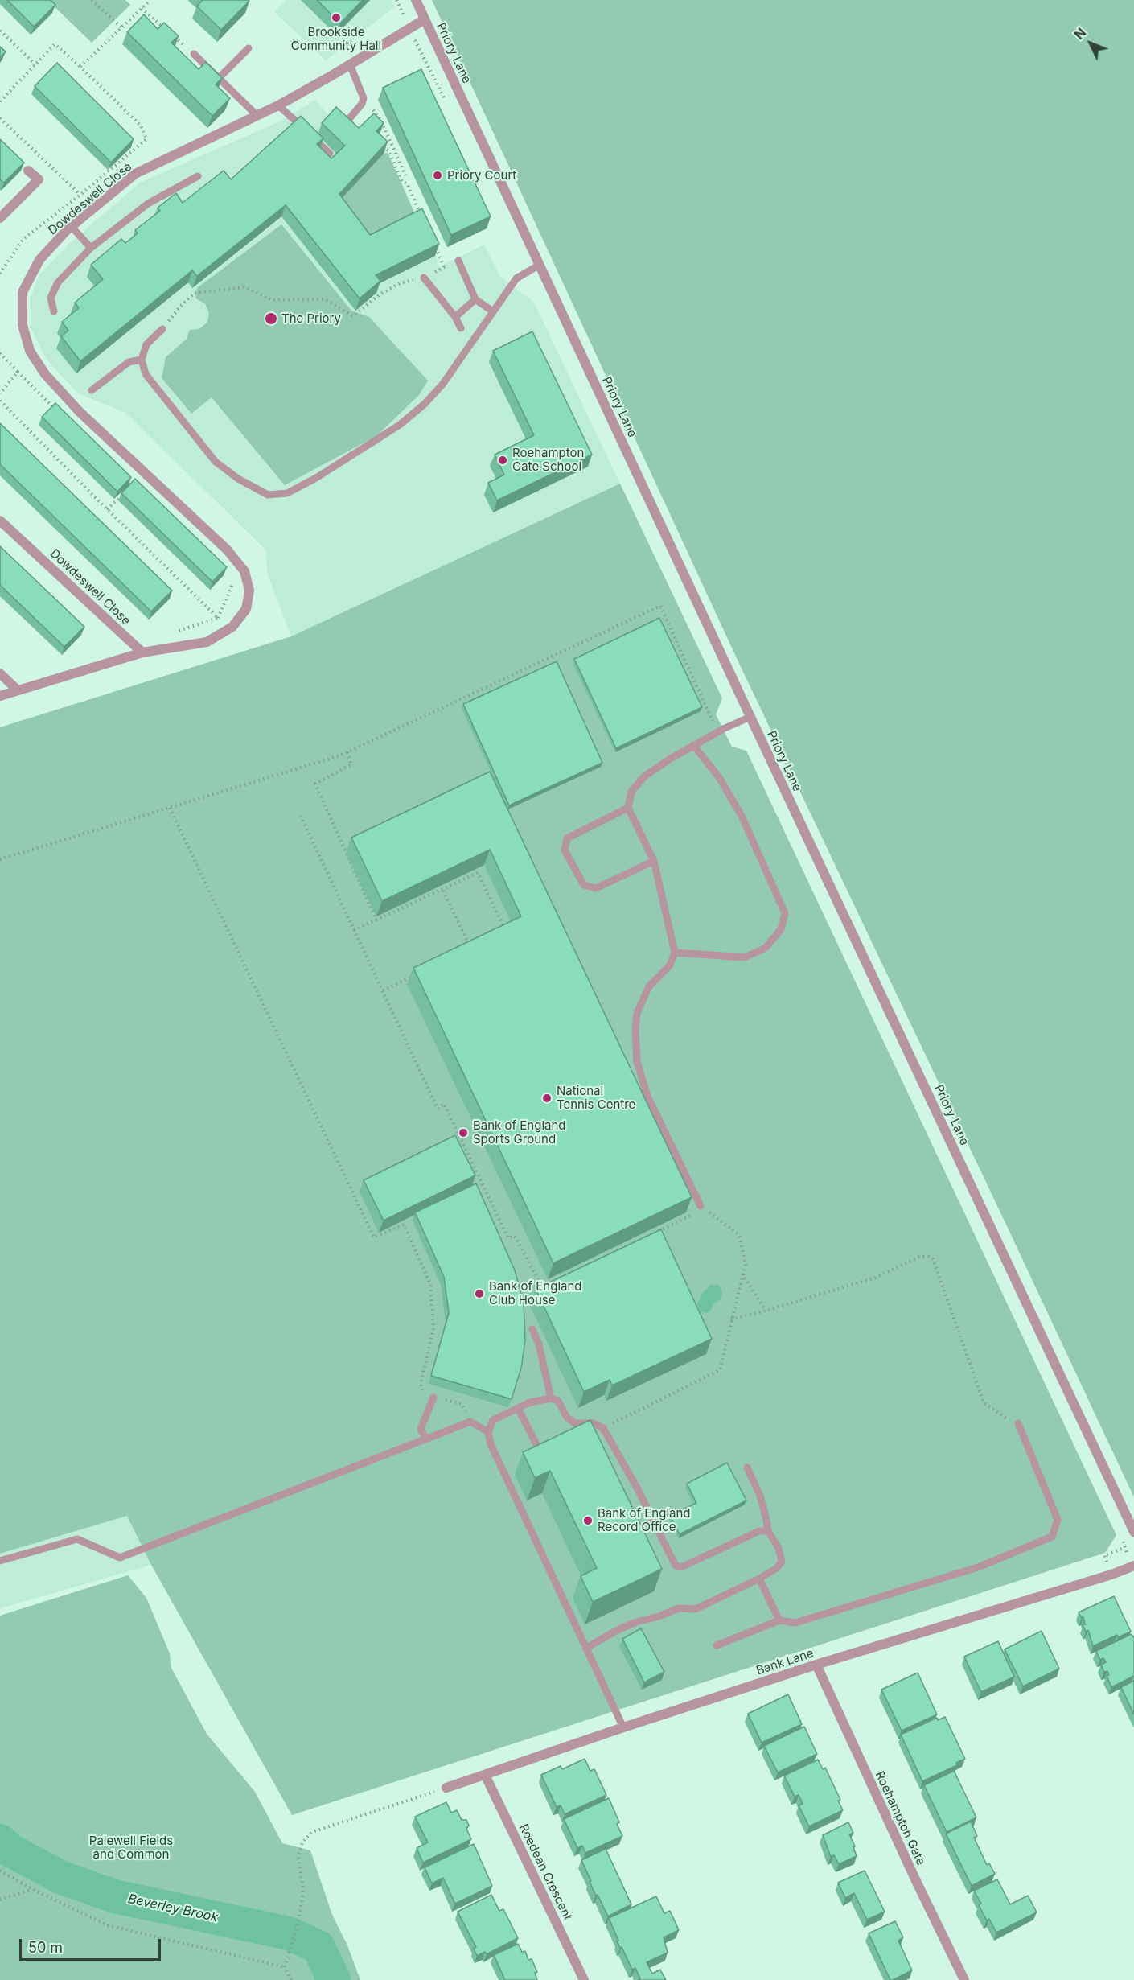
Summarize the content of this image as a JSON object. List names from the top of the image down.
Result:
{
  "streets": {
    "street": [
      "Priory Lane",
      "Dowdeswell Close",
      "Bank Lane",
      "Roehampton Gate",
      "Roedean Crescent"
    ]
  },
  "crossings": [
    ["Priory Lane", "Dowdeswell Close"],
    ["Bank Lane", "Roehampton Gate"],
    ["Bank Lane", "Roedean Crescent"]
  ],
  "water": ["Beverley Brook"],
  "parks": ["Palewell Fields and Common"],
  "places": [
    "Brookside Community Hall",
    "Priory Court",
    "The Priory",
    "Roehampton Gate School",
    "National Tennis Centre",
    "Bank of England Sports Ground",
    "Bank of England Club House",
    "Bank of England Record Office"
  ],
  "scale_bar": "50 m",
  "north": "top left"
}
